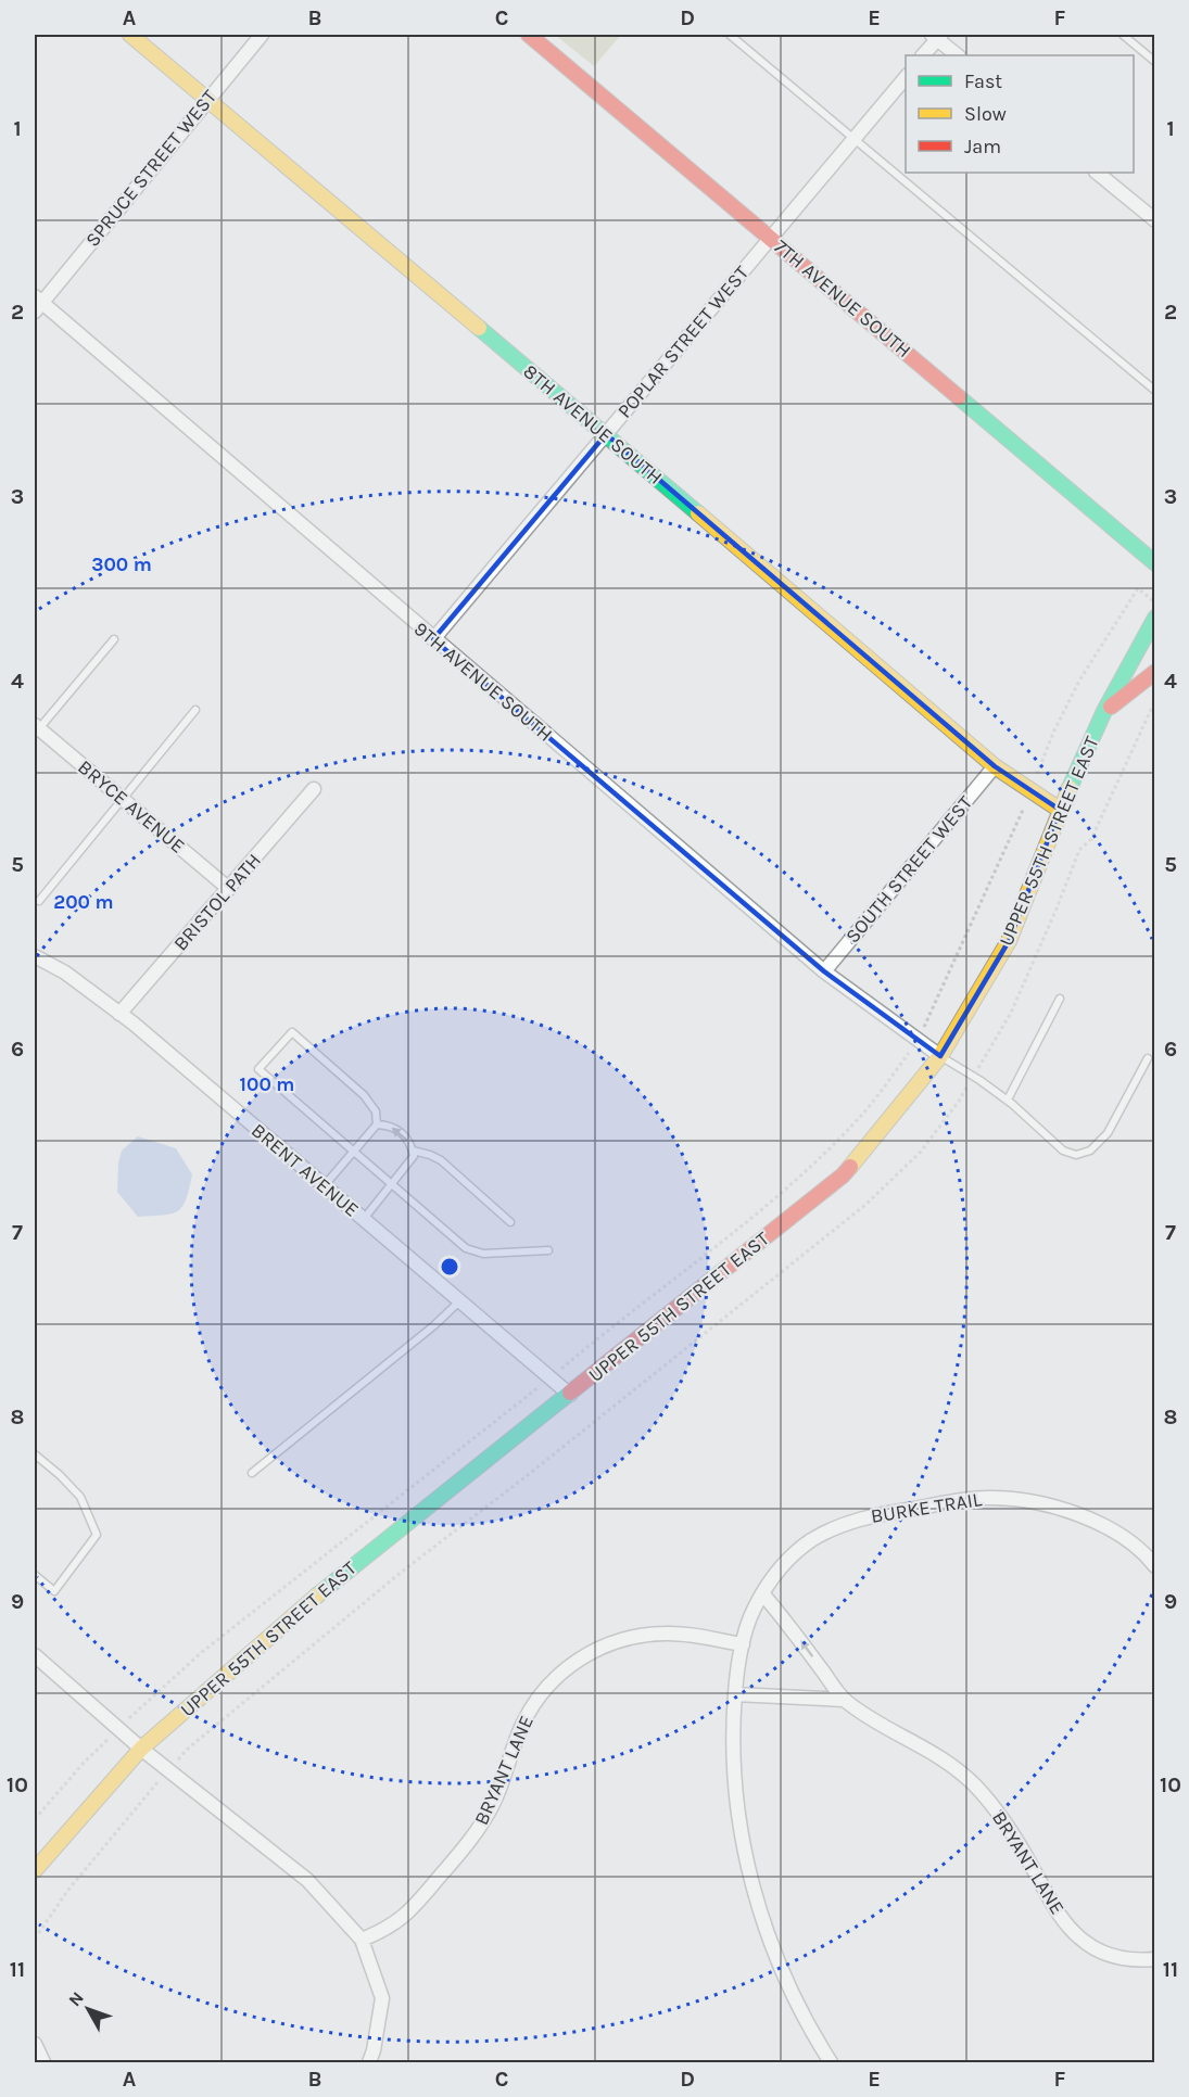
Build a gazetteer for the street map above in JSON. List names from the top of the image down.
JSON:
{
  "streets": {
    "street": [
      "SPRUCE STREET WEST",
      "7TH AVENUE SOUTH",
      "POPLAR STREET WEST",
      "8TH AVENUE SOUTH",
      "9TH AVENUE SOUTH",
      "BRYCE AVENUE",
      "UPPER 55TH STREET EAST",
      "SOUTH STREET WEST",
      "BRISTOL PATH",
      "BRENT AVENUE",
      "BURKE TRAIL",
      "BRYANT LANE"
    ]
  },
  "crossings": [
    ["SPRUCE STREET WEST", "8TH AVENUE SOUTH"],
    ["SPRUCE STREET WEST", "9TH AVENUE SOUTH"],
    ["7TH AVENUE SOUTH", "POPLAR STREET WEST"],
    ["POPLAR STREET WEST", "8TH AVENUE SOUTH"],
    ["POPLAR STREET WEST", "9TH AVENUE SOUTH"],
    ["8TH AVENUE SOUTH", "UPPER 55TH STREET EAST"],
    ["8TH AVENUE SOUTH", "SOUTH STREET WEST"],
    ["9TH AVENUE SOUTH", "UPPER 55TH STREET EAST"],
    ["9TH AVENUE SOUTH", "SOUTH STREET WEST"],
    ["BRYCE AVENUE", "BRISTOL PATH"],
    ["UPPER 55TH STREET EAST", "BRENT AVENUE"],
    ["BRISTOL PATH", "BRENT AVENUE"],
    ["BURKE TRAIL", "BRYANT LANE"]
  ],
  "legend": ["Fast", "Slow", "Jam"],
  "north": "top left",
  "grid": {
    "columns": [
      "A",
      "B",
      "C",
      "D",
      "E",
      "F"
    ],
    "rows": [
      "1",
      "2",
      "3",
      "4",
      "5",
      "6",
      "7",
      "8",
      "9",
      "10",
      "11"
    ]
  },
  "rings": ["300 m", "200 m", "100 m"]
}
